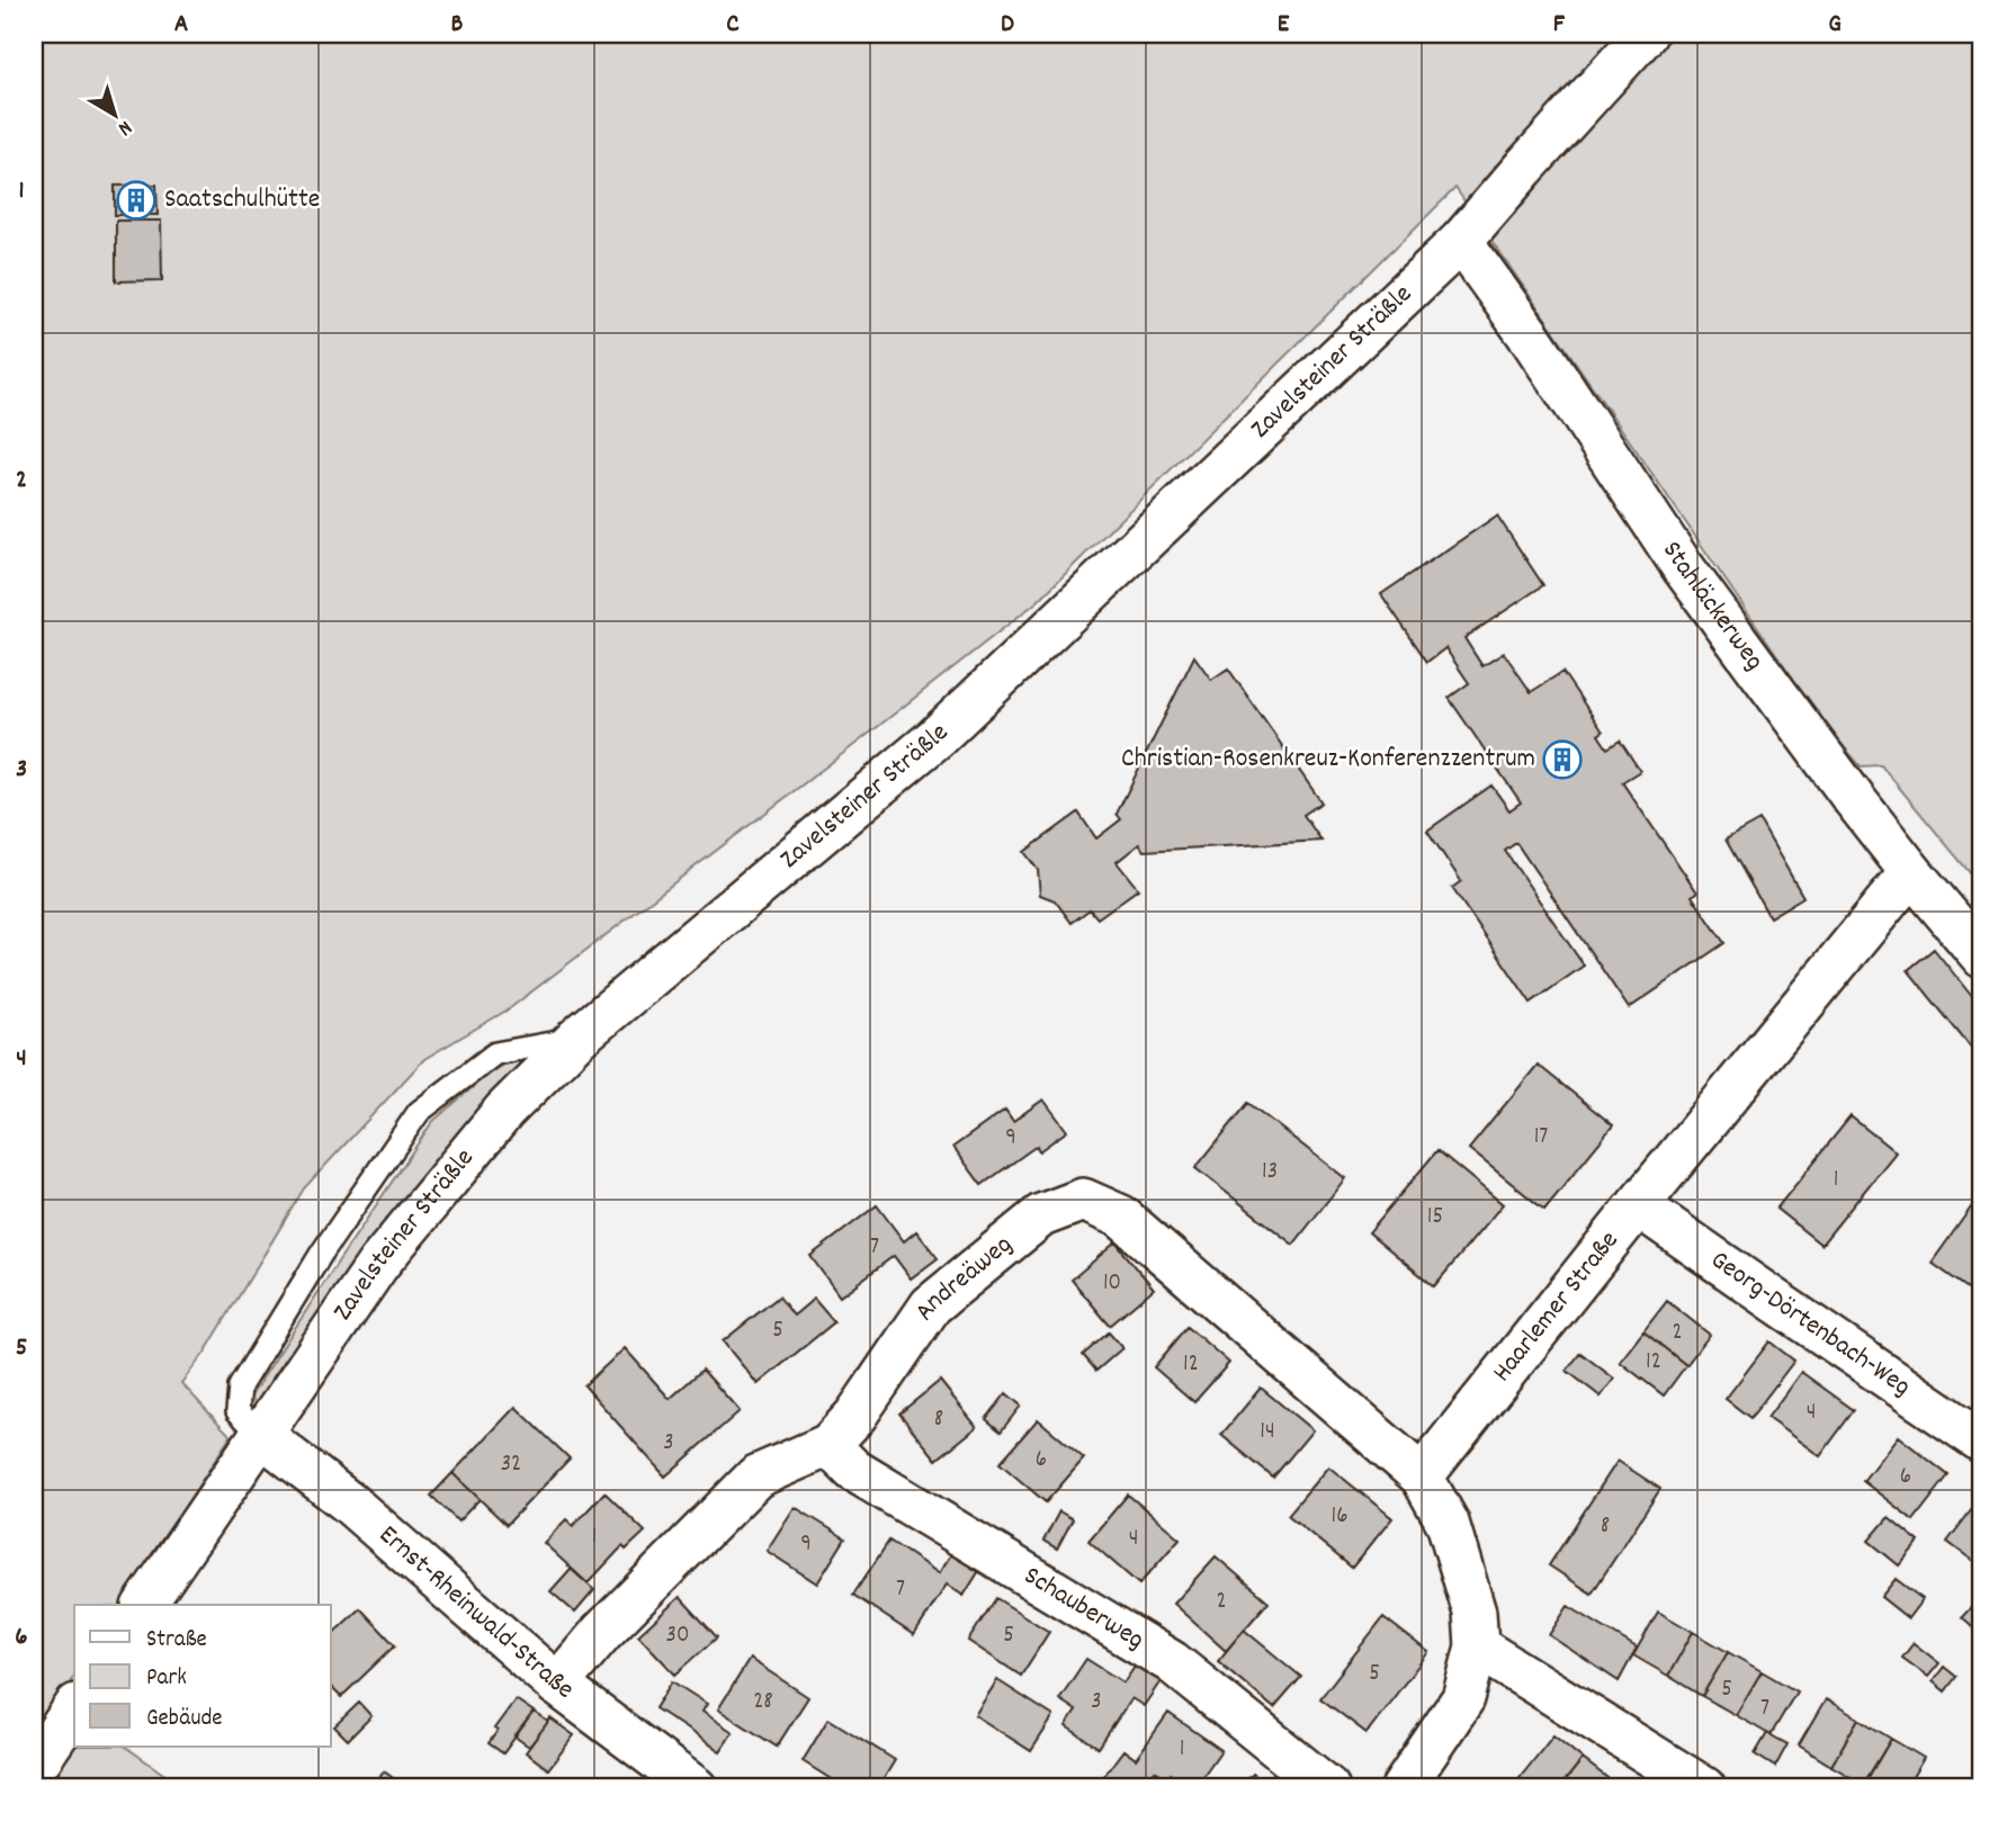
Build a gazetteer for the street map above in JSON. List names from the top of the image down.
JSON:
{
  "streets": {
    "street": [
      "Zavelsteiner Sträßle",
      "Stahläckerweg",
      "Andreäweg",
      "Haarlemer Straße",
      "Georg-Dörtenbach-Weg",
      "Schauberweg",
      "Ernst-Rheinwald-Straße"
    ]
  },
  "crossings": [
    ["Zavelsteiner Sträßle", "Stahläckerweg"],
    ["Zavelsteiner Sträßle", "Ernst-Rheinwald-Straße"],
    ["Stahläckerweg", "Haarlemer Straße"],
    ["Andreäweg", "Haarlemer Straße"],
    ["Andreäweg", "Schauberweg"],
    ["Andreäweg", "Ernst-Rheinwald-Straße"],
    ["Haarlemer Straße", "Georg-Dörtenbach-Weg"]
  ],
  "places": {
    "building": ["Saatschulhütte", "Christian-Rosenkreuz-Konferenzzentrum"]
  },
  "house_numbers": [
    "17",
    "9",
    "13",
    "1",
    "15",
    "7",
    "10",
    "5",
    "2",
    "12",
    "12",
    "4",
    "8",
    "14",
    "3",
    "6",
    "32",
    "6",
    "16",
    "8",
    "1",
    "4",
    "9",
    "7",
    "2",
    "30",
    "5",
    "5",
    "5",
    "28",
    "3",
    "7",
    "1"
  ],
  "legend": ["Straße", "Park", "Gebäude"],
  "north": "bottom right",
  "grid": {
    "columns": [
      "A",
      "B",
      "C",
      "D",
      "E",
      "F",
      "G"
    ],
    "rows": [
      "1",
      "2",
      "3",
      "4",
      "5",
      "6"
    ]
  }
}
